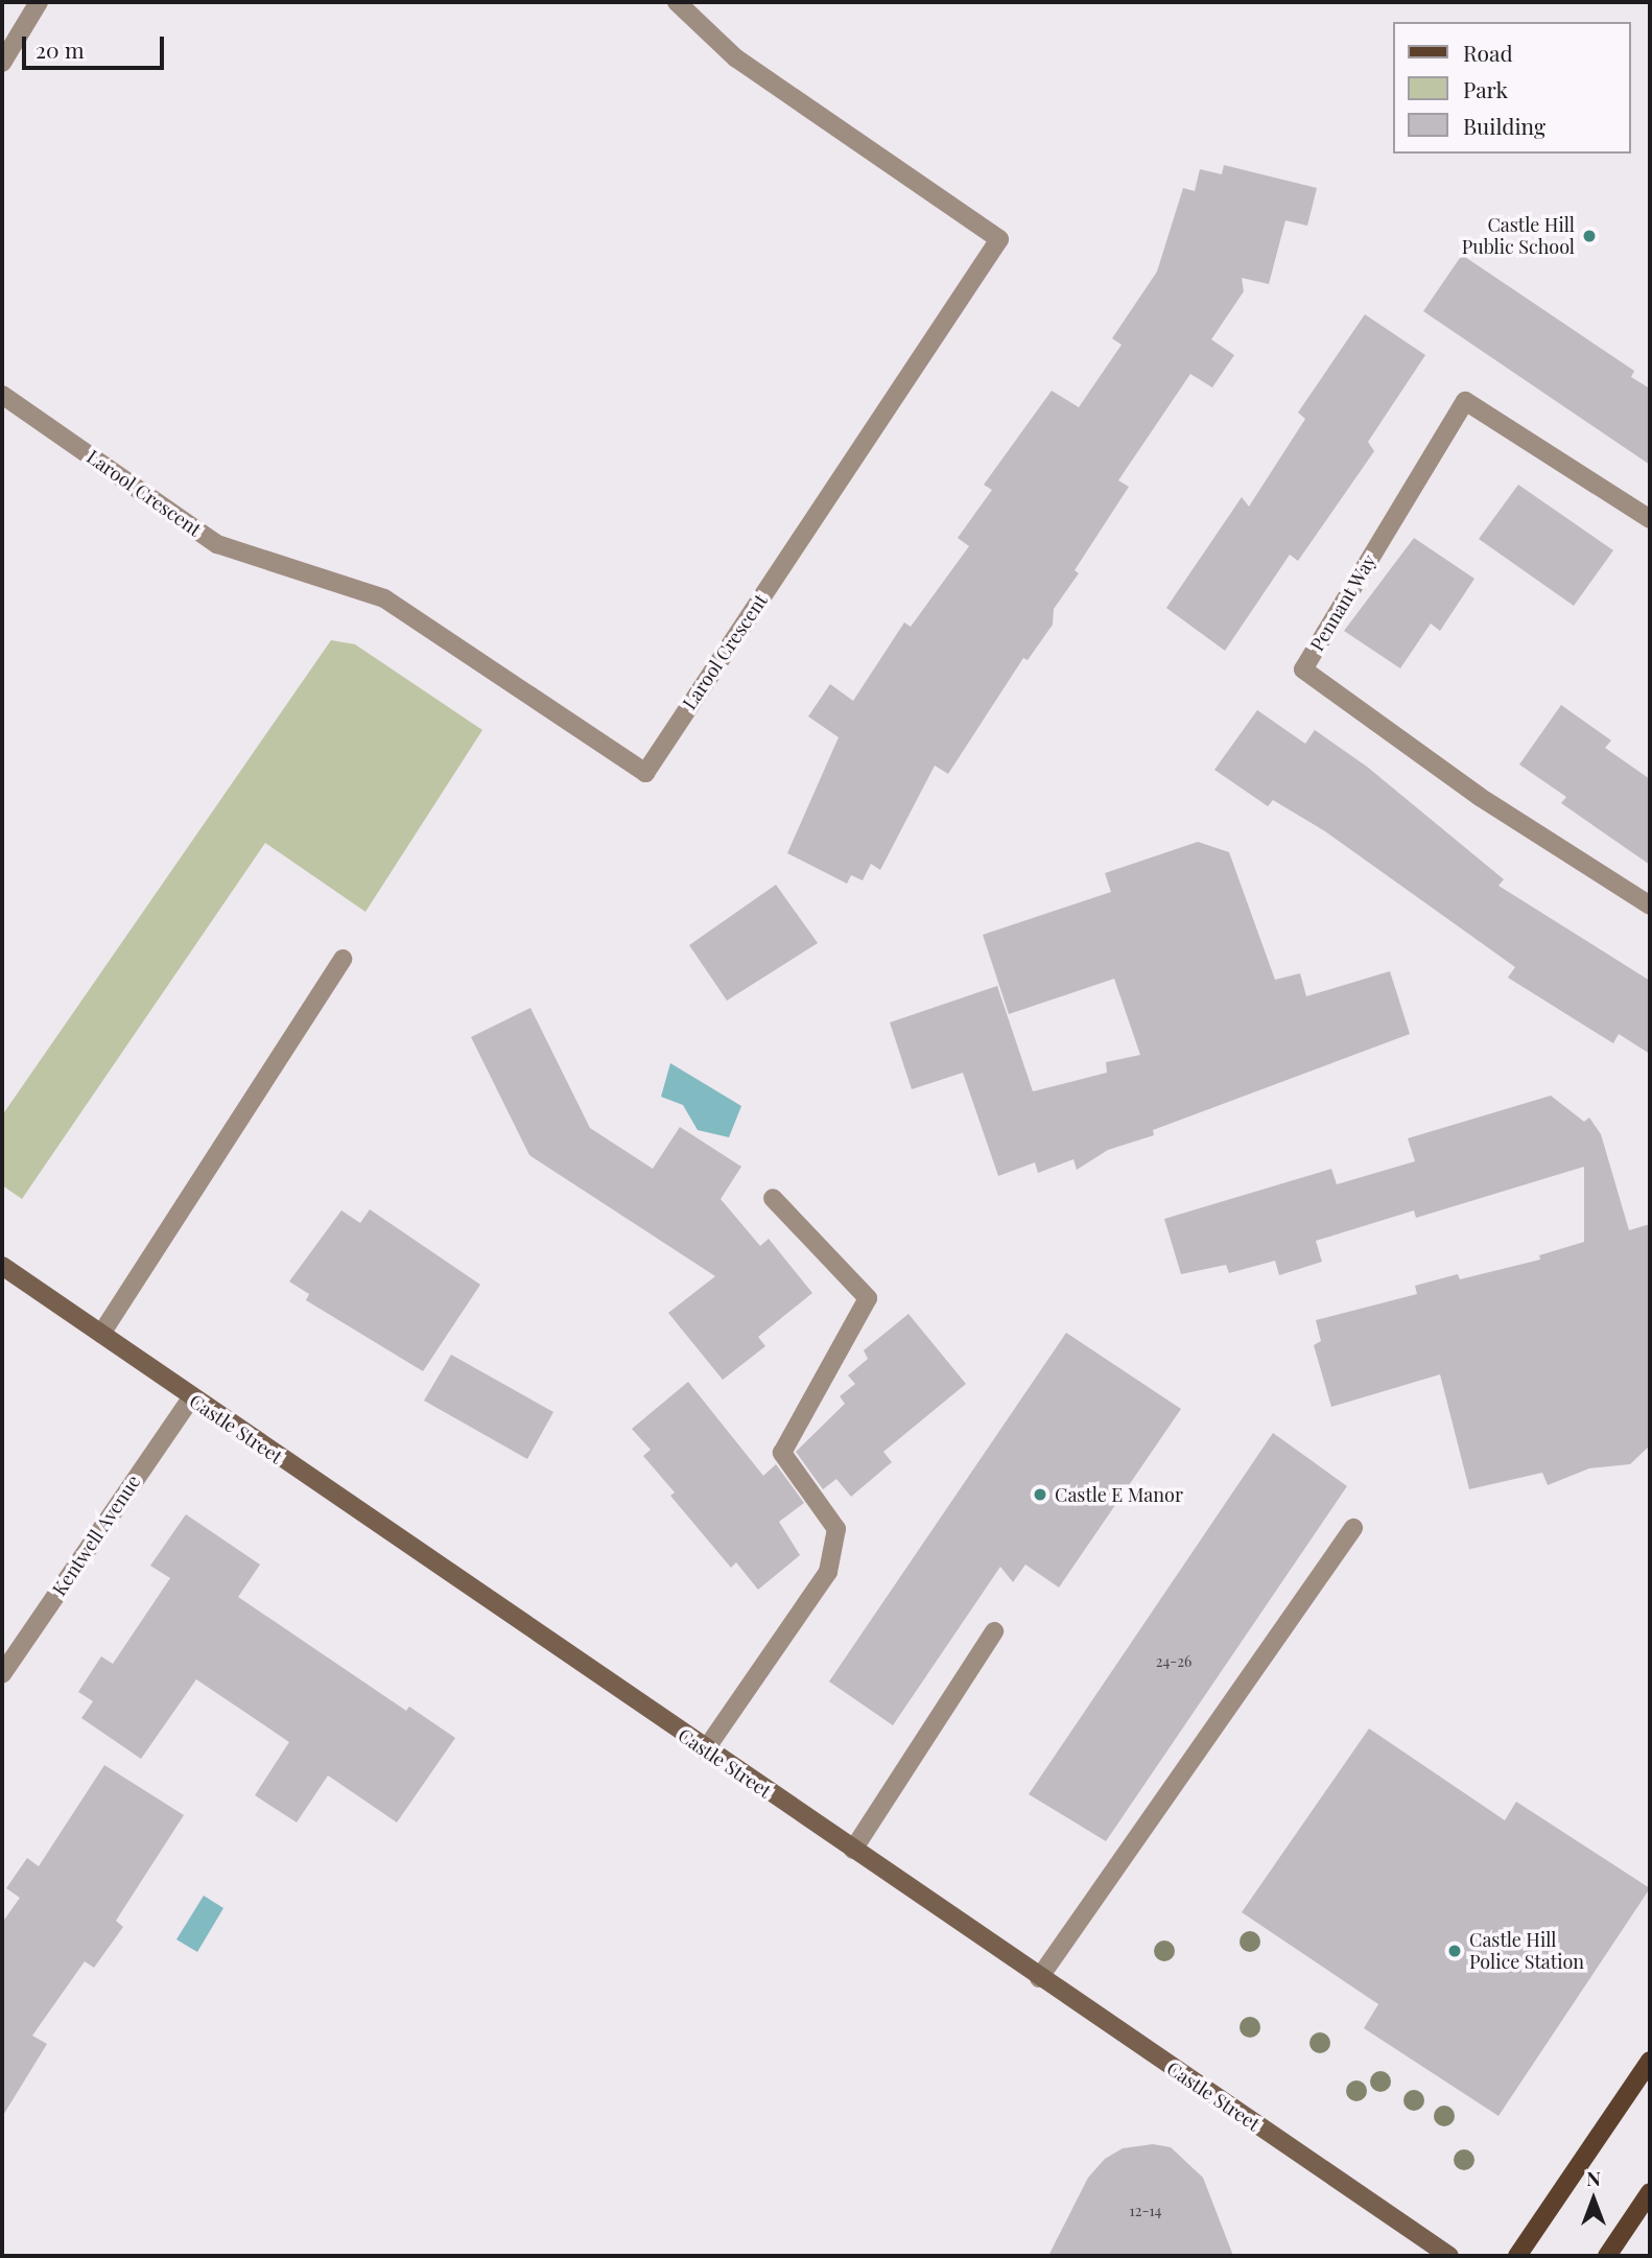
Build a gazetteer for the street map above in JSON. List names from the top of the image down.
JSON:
{
  "streets": {
    "street": [
      "Larool Crescent",
      "Pennant Way",
      "Castle Street",
      "Kentwell Avenue"
    ]
  },
  "crossings": [
    ["Castle Street", "Kentwell Avenue"]
  ],
  "places": ["Castle Hill Public School", "Castle E Manor", "Castle Hill Police Station"],
  "house_numbers": ["24-26", "12-14"],
  "legend": ["Road", "Park", "Building"],
  "scale_bar": "20 m",
  "north": "top"
}
